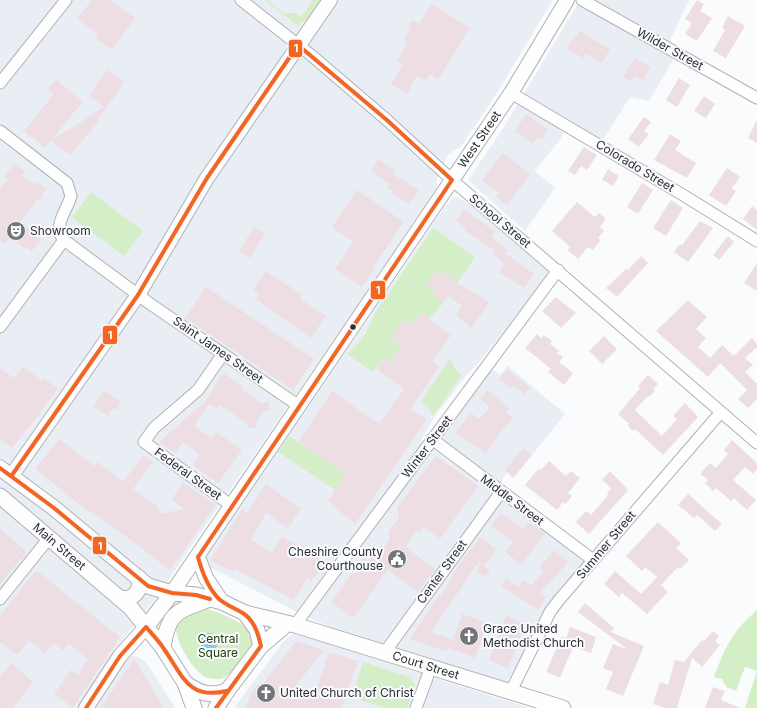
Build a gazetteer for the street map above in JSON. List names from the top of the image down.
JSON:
{
  "streets": {
    "main road": ["Main Street", "Court Street"],
    "street": [
      "Wilder Street",
      "West Street",
      "Colorado Street",
      "School Street",
      "Saint James Street",
      "Winter Street",
      "Federal Street",
      "Middle Street",
      "Summer Street",
      "Center Street"
    ]
  },
  "crossings": [
    ["West Street", "Colorado Street"],
    ["West Street", "School Street"],
    ["West Street", "Saint James Street"],
    ["West Street", "Federal Street"],
    ["School Street", "Winter Street"],
    ["School Street", "Summer Street"],
    ["Saint James Street", "Federal Street"],
    ["Winter Street", "Middle Street"],
    ["Winter Street", "Court Street"],
    ["Middle Street", "Summer Street"],
    ["Middle Street", "Center Street"],
    ["Summer Street", "Court Street"],
    ["Center Street", "Court Street"]
  ],
  "parks": ["Central Square"],
  "places": {
    "theatre": ["Showroom"],
    "public building": ["Cheshire County Courthouse"],
    "church": ["Grace United Methodist Church", "United Church of Christ"]
  },
  "lines": ["transit line 1"]
}
